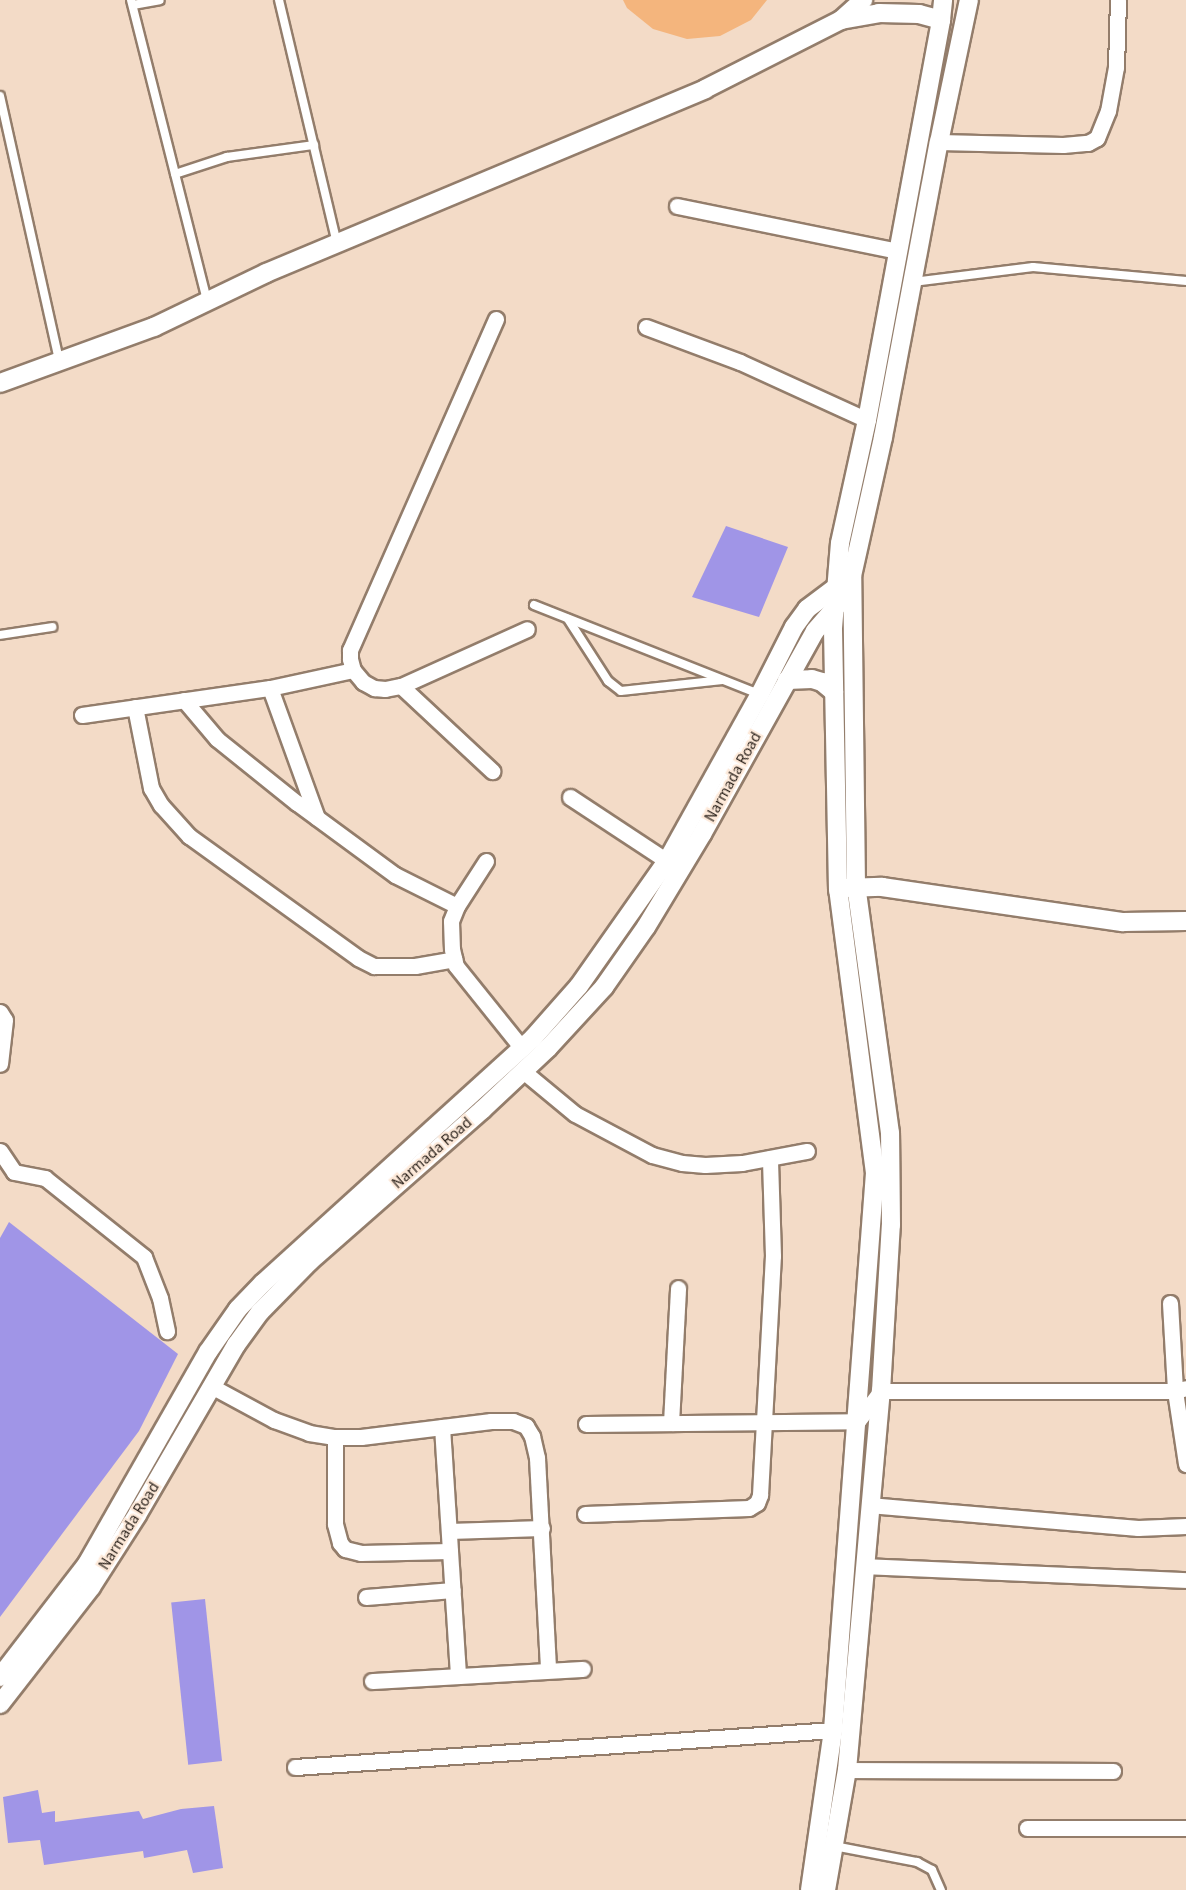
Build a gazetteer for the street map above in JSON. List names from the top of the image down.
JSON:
{
  "streets": {
    "street": ["Narmada Road"]
  }
}
